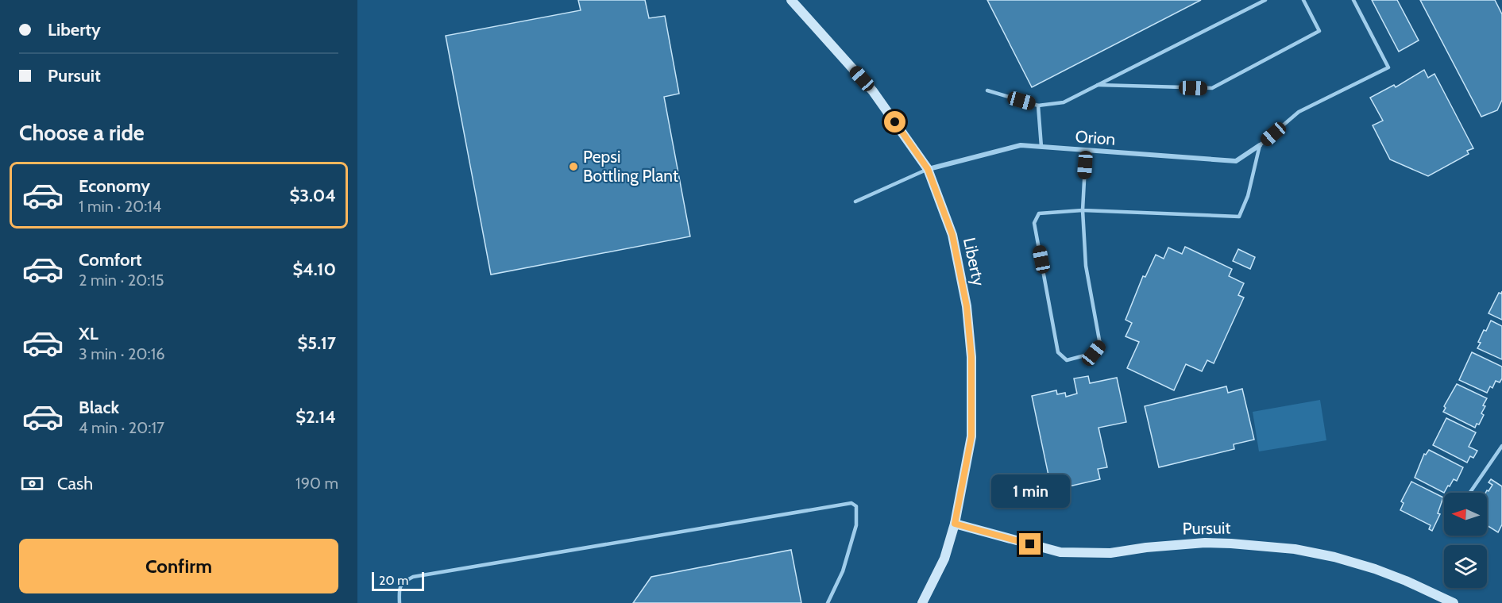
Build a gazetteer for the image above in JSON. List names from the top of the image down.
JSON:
{
  "streets": {
    "street": ["Orion", "Liberty", "Pursuit"]
  },
  "crossings": [
    ["Orion", "Liberty"],
    ["Liberty", "Pursuit"]
  ],
  "places": ["Pepsi Bottling Plant"],
  "scale_bar": "20 m",
  "north": "left",
  "page": {
    "banner": ["Liberty", "Pursuit"],
    "heading": "Choose a ride",
    "list": [
      {
        "name": "Economy",
        "note": "1 min · 20:14",
        "value": "$3.04"
      },
      {
        "name": "Comfort",
        "note": "2 min · 20:15",
        "value": "$4.10"
      },
      {
        "name": "XL",
        "note": "3 min · 20:16",
        "value": "$5.17"
      },
      {
        "name": "Black",
        "note": "4 min · 20:17",
        "value": "$2.14"
      }
    ],
    "pay": ["Cash", "190 m"],
    "bubble": "1 min",
    "buttons": "Confirm",
    "scale": "20 m"
  }
}
